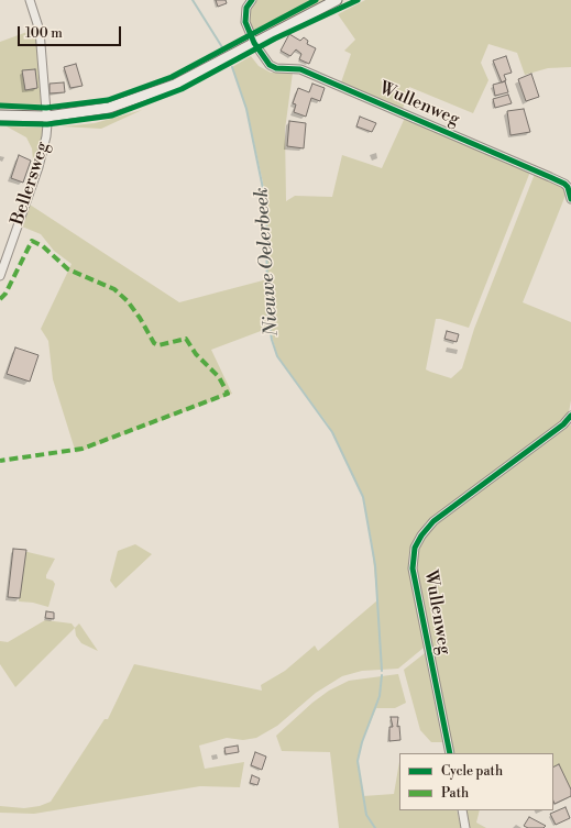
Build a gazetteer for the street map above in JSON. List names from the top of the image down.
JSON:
{
  "streets": {
    "street": ["Wullenweg", "Bellersweg"]
  },
  "water": ["Nieuwe Oelerbeek"],
  "legend": ["Cycle path", "Path"],
  "scale_bar": "100 m"
}
